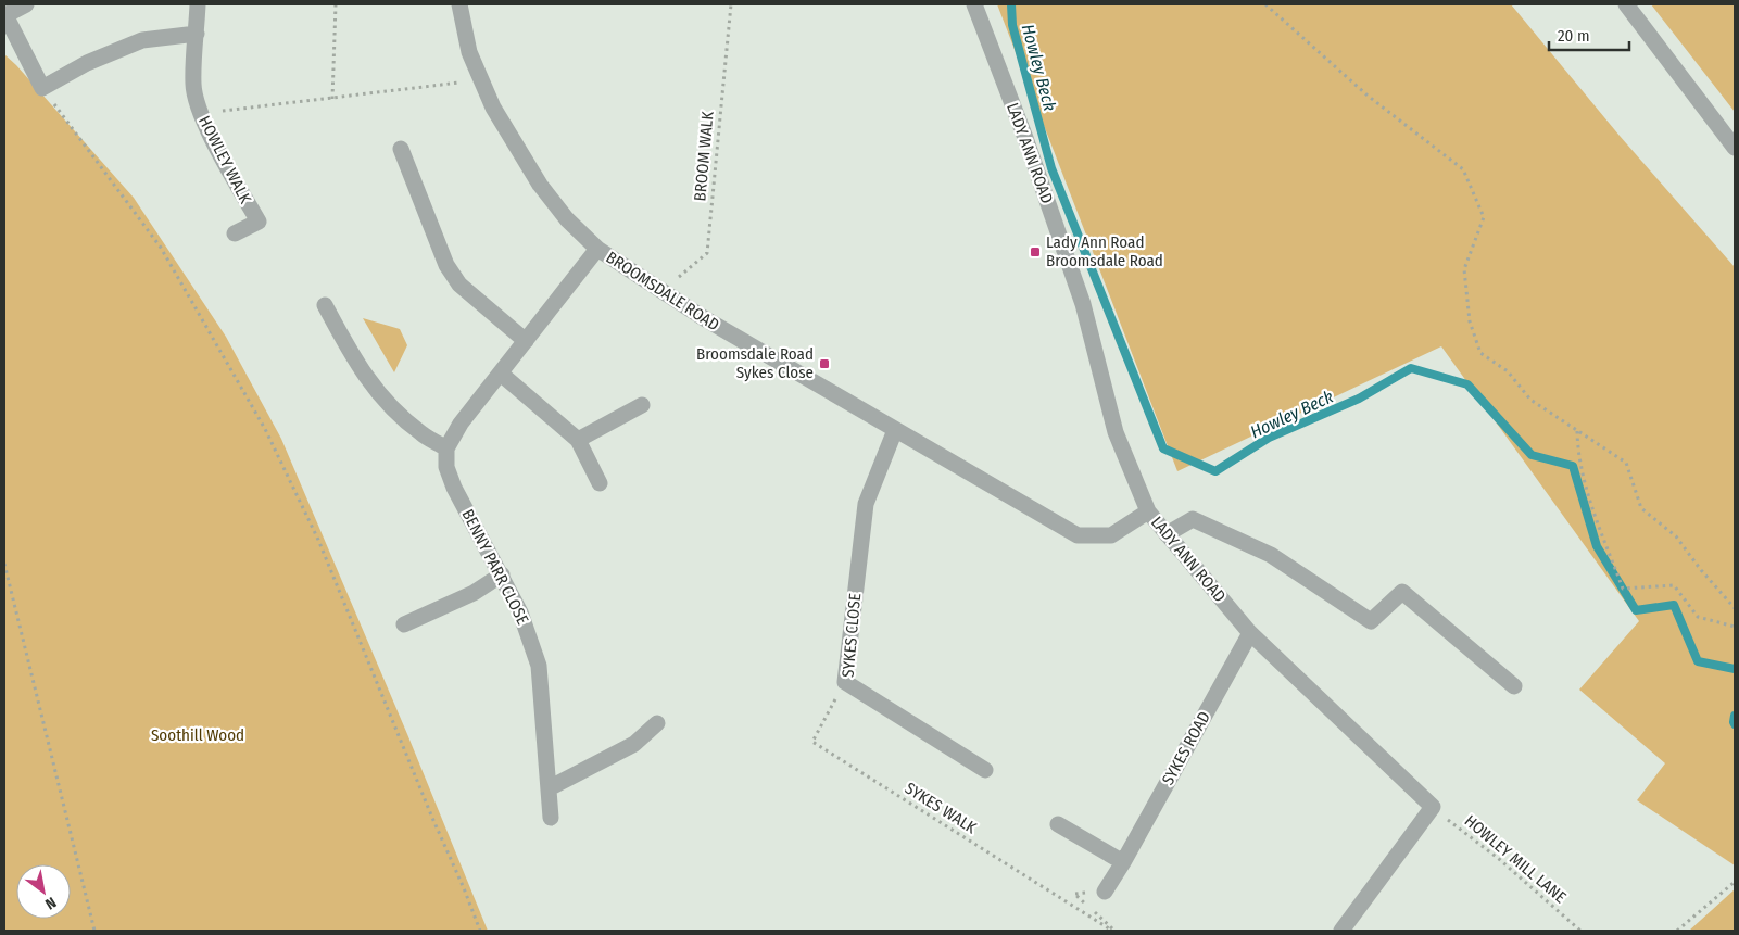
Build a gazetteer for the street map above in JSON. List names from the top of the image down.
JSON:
{
  "streets": {
    "street": [
      "LADY ANN ROAD",
      "HOWLEY WALK",
      "BROOMSDALE ROAD",
      "BENNY PARR CLOSE",
      "SYKES CLOSE",
      "SYKES ROAD"
    ],
    "path": ["BROOM WALK", "SYKES WALK", "HOWLEY MILL LANE"]
  },
  "crossings": [
    ["LADY ANN ROAD", "BROOMSDALE ROAD"],
    ["LADY ANN ROAD", "SYKES ROAD"],
    ["LADY ANN ROAD", "HOWLEY MILL LANE"],
    ["BROOM WALK", "BROOMSDALE ROAD"],
    ["BROOMSDALE ROAD", "SYKES CLOSE"],
    ["SYKES CLOSE", "SYKES WALK"]
  ],
  "water": ["Howley Beck"],
  "parks": ["Soothill Wood"],
  "places": {
    "transit": ["Lady Ann Road Broomsdale Road", "Broomsdale Road Sykes Close"]
  },
  "scale_bar": "20 m",
  "north": "bottom right"
}
